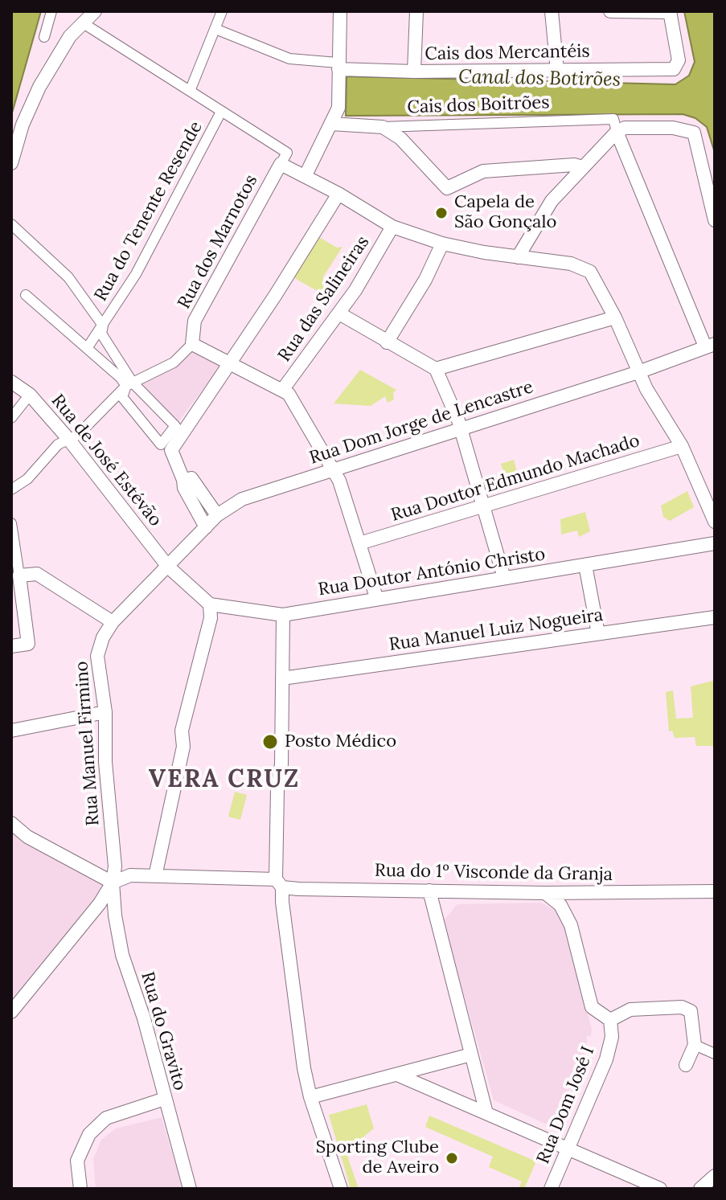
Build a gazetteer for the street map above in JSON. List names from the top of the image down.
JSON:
{
  "streets": {
    "street": [
      "Cais dos Mercantéis",
      "Cais dos Boitrões",
      "Rua do Tenente Resende",
      "Rua dos Marnotos",
      "Rua das Salineiras",
      "Rua Dom Jorge de Lencastre",
      "Rua de José Estévão",
      "Rua Doutor Edmundo Machado",
      "Rua Doutor António Christo",
      "Rua Manuel Luiz Nogueira",
      "Rua Manuel Firmino",
      "Rua do 1º Visconde da Granja",
      "Rua do Gravito",
      "Rua Dom José I"
    ]
  },
  "crossings": [
    ["Rua Dom Jorge de Lencastre", "Rua Manuel Firmino"],
    ["Rua de José Estévão", "Rua Manuel Firmino"],
    ["Rua Manuel Firmino", "Rua do 1º Visconde da Granja"],
    ["Rua Manuel Firmino", "Rua do Gravito"],
    ["Rua do 1º Visconde da Granja", "Rua do Gravito"]
  ],
  "districts": ["VERA CRUZ"],
  "water": ["Canal dos Botirões"],
  "places": ["Capela de São Gonçalo", "Posto Médico", "Sporting Clube de Aveiro"]
}
